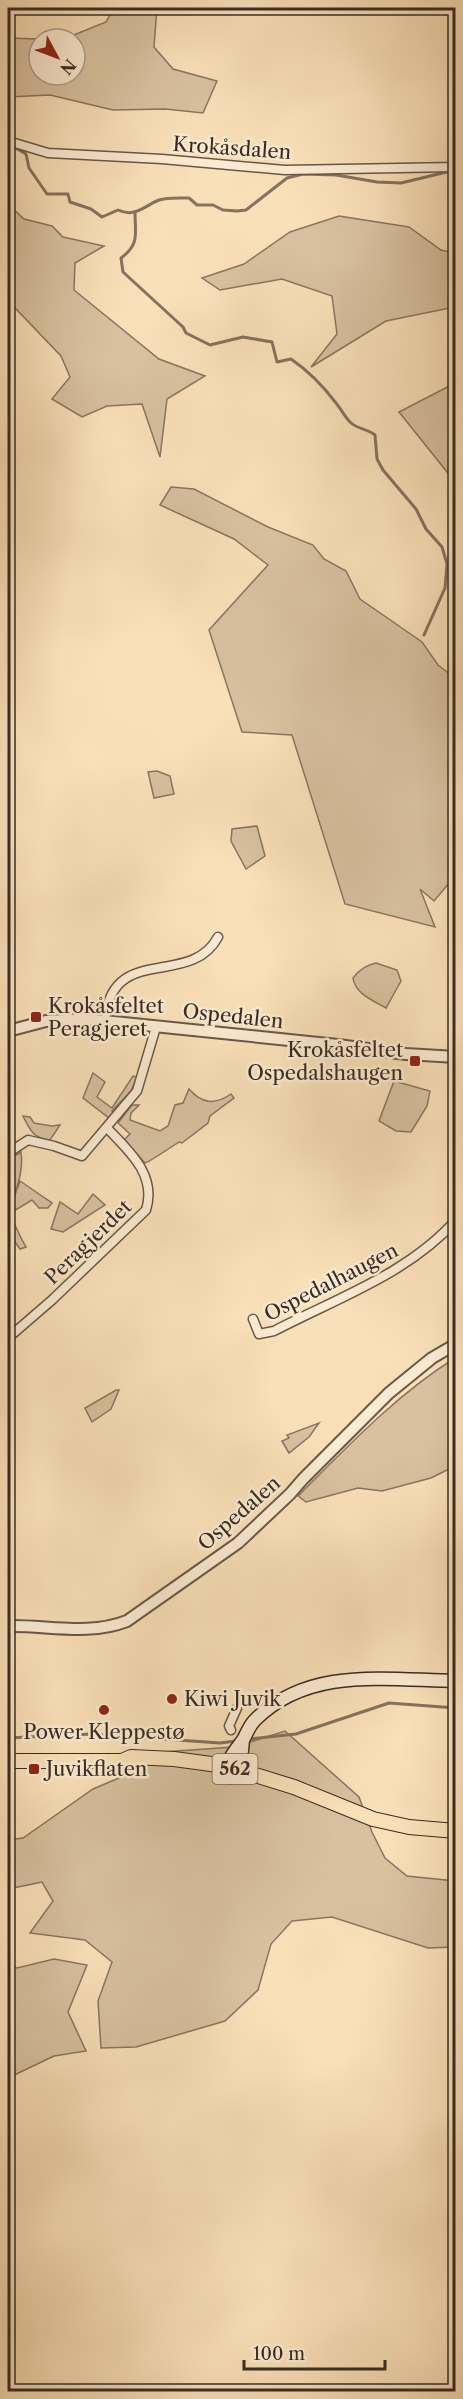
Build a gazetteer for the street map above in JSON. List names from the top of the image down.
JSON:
{
  "streets": {
    "main road": ["562"],
    "street": [
      "Krokåsdalen",
      "Ospedalen",
      "Peragjerdet",
      "Ospedalhaugen"
    ]
  },
  "places": {
    "transit": ["Krokåsfeltet Peragjeret", "Krokåsfeltet Ospedalshaugen", "Juvikflaten"],
    "other": ["Kiwi Juvik", "Power Kleppestø"]
  },
  "scale_bar": "100 m",
  "north": "bottom right"
}
